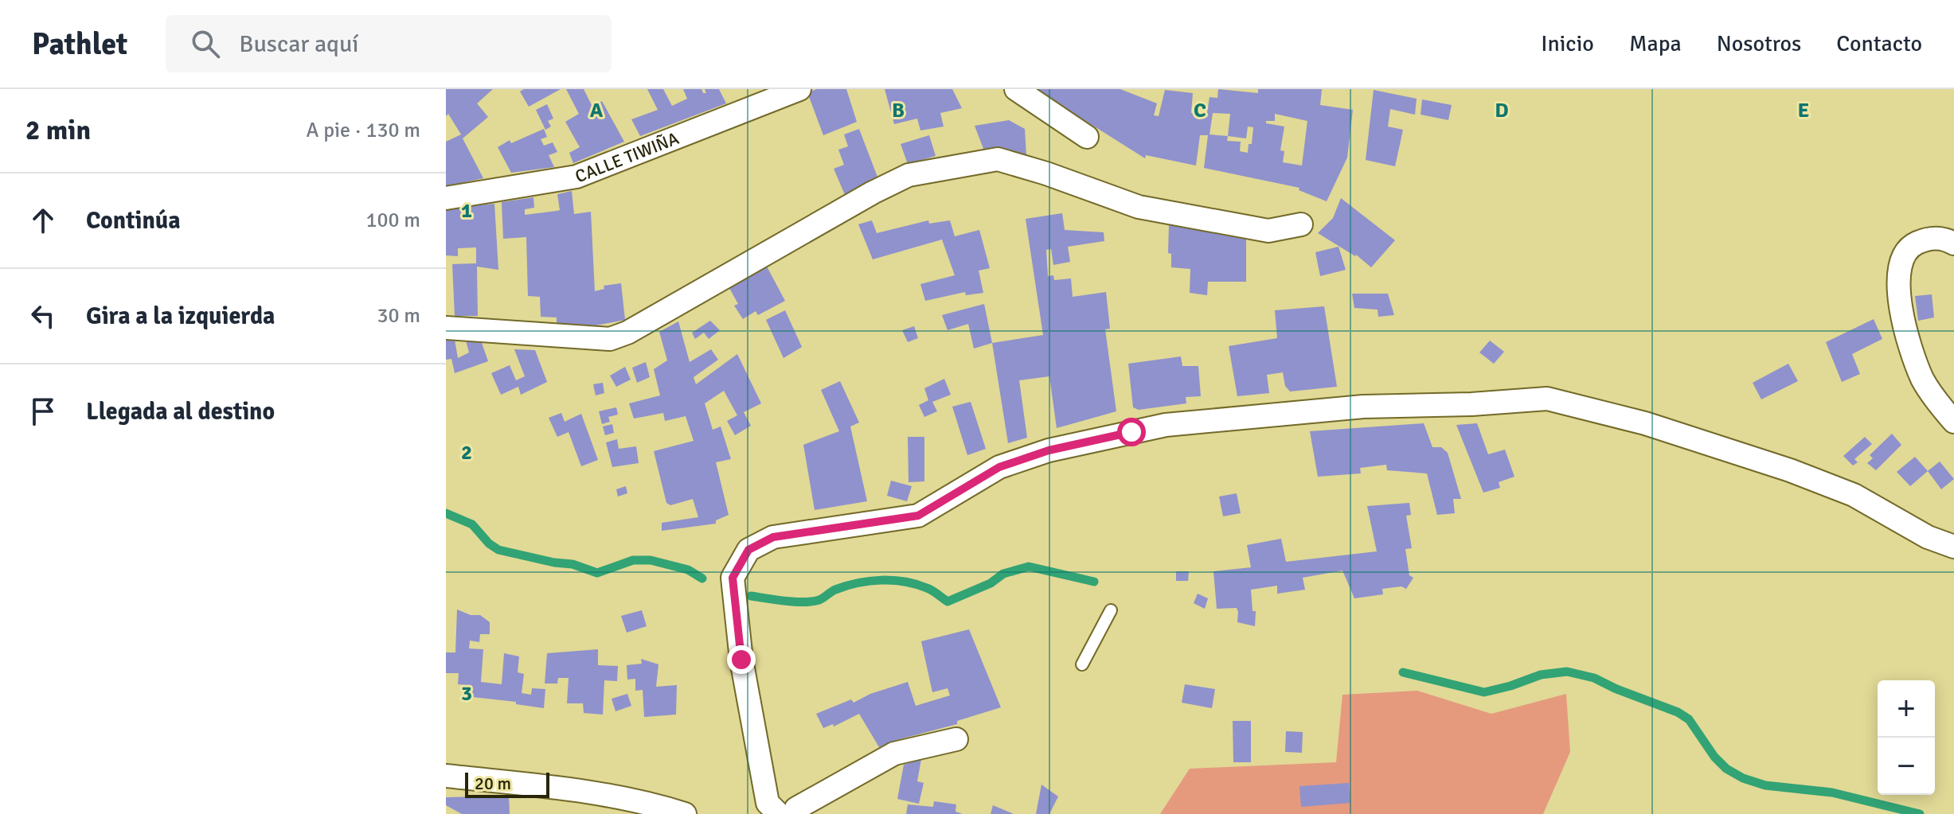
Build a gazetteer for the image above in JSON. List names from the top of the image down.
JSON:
{
  "streets": {
    "street": ["CALLE TIWIÑA"]
  },
  "scale_bar": "20 m",
  "page": {
    "header": "Pathlet",
    "search": "Buscar aquí",
    "nav": [
      "Inicio",
      "Mapa",
      "Nosotros",
      "Contacto"
    ],
    "heading": ["2 min", "A pie · 130 m"],
    "list": [
      ["Continúa", "100 m"],
      ["Gira a la izquierda", "30 m"],
      "Llegada al destino"
    ],
    "map_buttons": ["+", "−"],
    "scale": "20 m"
  },
  "grid": {
    "columns": [
      "A",
      "B",
      "C",
      "D",
      "E"
    ],
    "rows": ["1", "2", "3"]
  }
}
